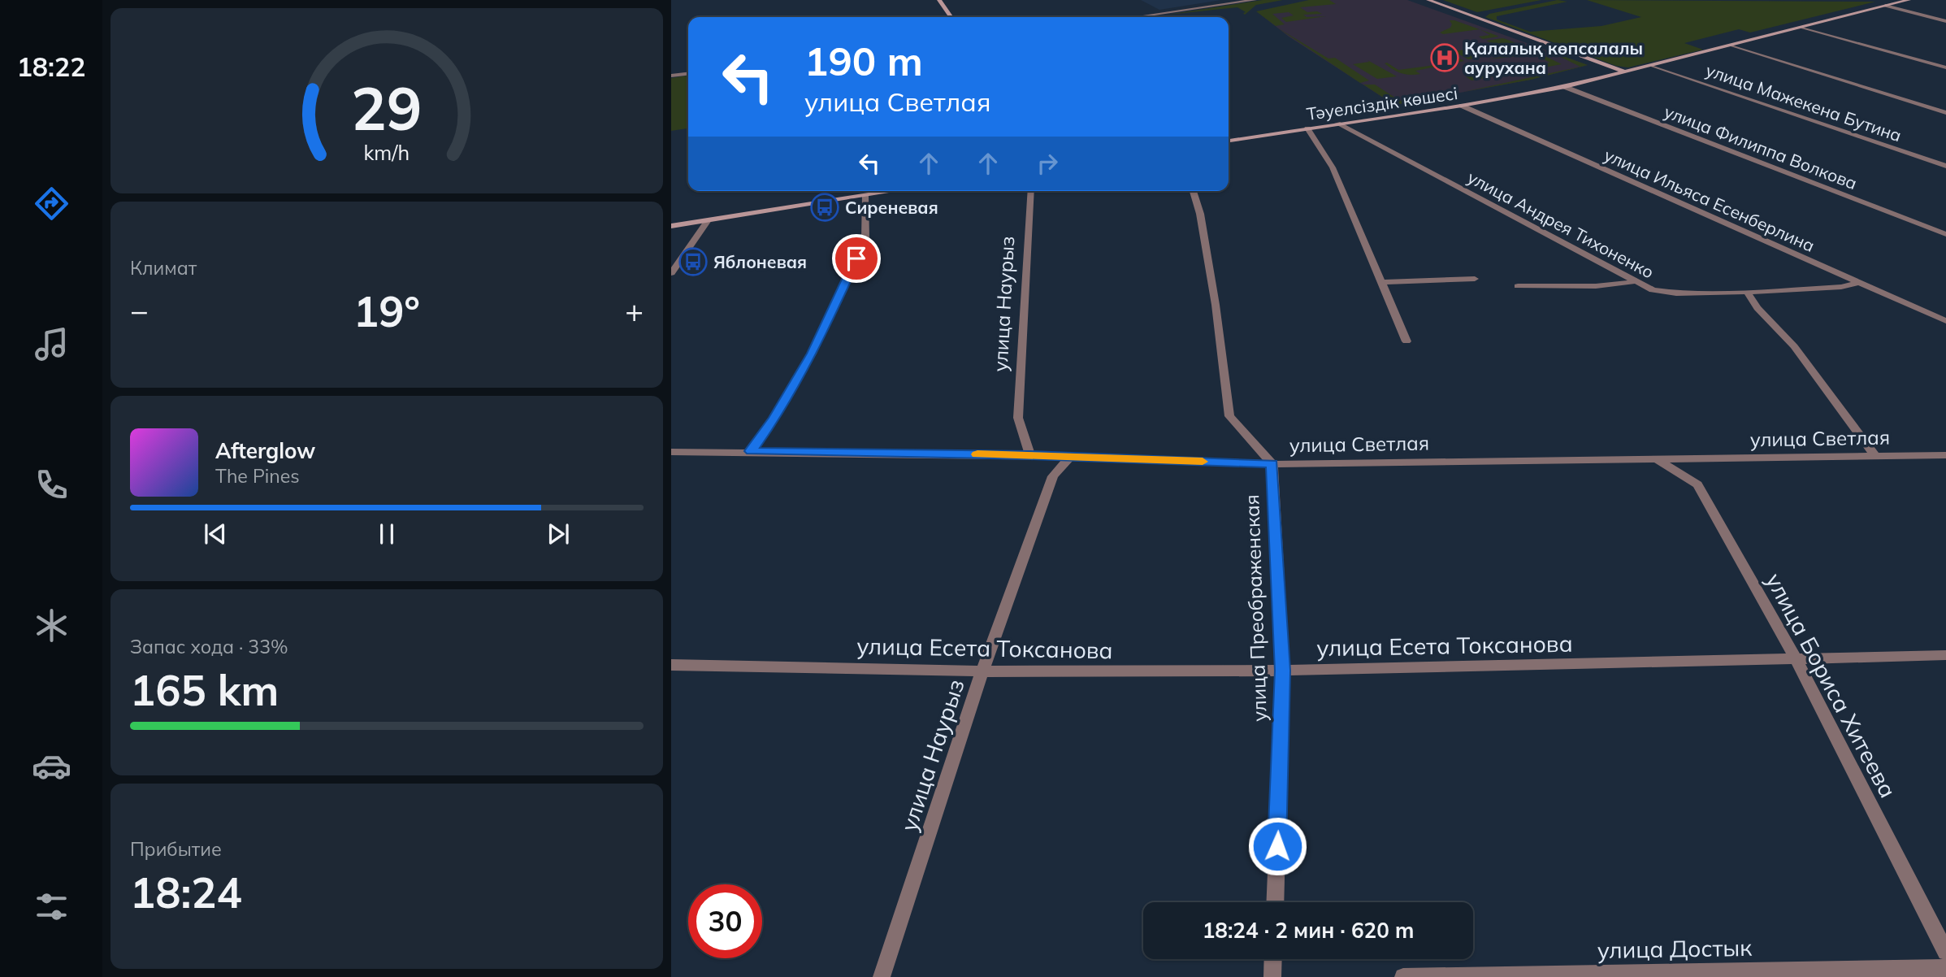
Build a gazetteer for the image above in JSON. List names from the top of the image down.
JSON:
{
  "streets": {
    "main road": ["Тәуелсіздік көшесі"],
    "street": [
      "улица Мажекена Бутина",
      "улица Филиппа Волкова",
      "улица Ильяса Есенберлина",
      "улица Андрея Тихоненко",
      "улица Наурыз",
      "улица Светлая",
      "улица Преображенская",
      "улица Есета Токсанова",
      "улица Бориса Хитеева",
      "улица Достык"
    ]
  },
  "crossings": [
    ["улица Мажекена Бутина", "Тәуелсіздік көшесі"],
    ["Тәуелсіздік көшесі", "улица Филиппа Волкова"],
    ["Тәуелсіздік көшесі", "улица Ильяса Есенберлина"],
    ["Тәуелсіздік көшесі", "улица Андрея Тихоненко"],
    ["улица Ильяса Есенберлина", "улица Андрея Тихоненко"],
    ["улица Наурыз", "улица Светлая"],
    ["улица Наурыз", "улица Есета Токсанова"],
    ["улица Светлая", "улица Преображенская"],
    ["улица Светлая", "улица Бориса Хитеева"],
    ["улица Преображенская", "улица Есета Токсанова"],
    ["улица Есета Токсанова", "улица Бориса Хитеева"]
  ],
  "places": {
    "hospital": ["Қалалық көпсалалы аурухана"],
    "bus stop": ["Сиреневая", "Яблоневая"]
  },
  "page": {
    "tabs": "18:22",
    "turn": ["190 m", "улица Светлая"],
    "tile": [
      "Климат",
      ["Запас хода · 33%", "165 km"],
      ["Прибытие", "18:24"]
    ],
    "heat": ["−", "19°", "+"],
    "song": ["Afterglow", "The Pines"],
    "limit": "30",
    "trip": "18:24 · 2 мин · 620 m",
    "gauge": ["29", "km/h"]
  }
}
